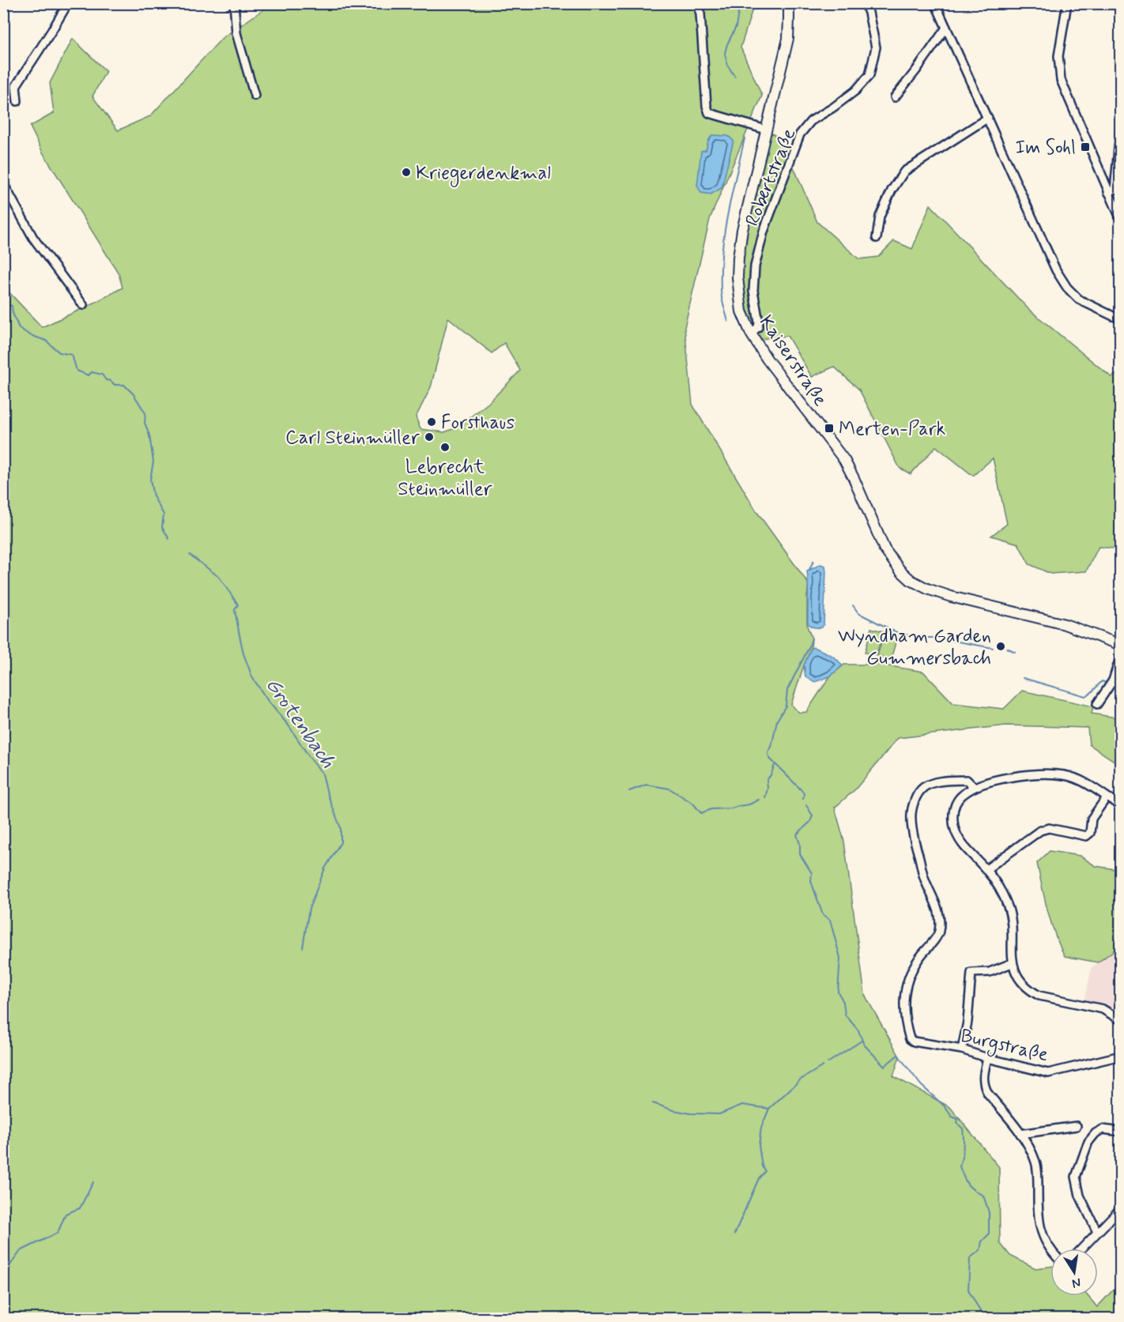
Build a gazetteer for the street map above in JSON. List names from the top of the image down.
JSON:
{
  "streets": {
    "street": ["Robertstraße", "Kaiserstraße", "Burgstraße"]
  },
  "crossings": [
    ["Robertstraße", "Kaiserstraße"]
  ],
  "water": ["Grotenbach"],
  "places": {
    "transit": ["Im Sohl", "Merten-Park"],
    "other": [
      "Kriegerdenkmal",
      "Forsthaus",
      "Carl Steinmüller",
      "Lebrecht Steinmüller",
      "Wyndham Garden Gummersbach"
    ]
  },
  "north": "bottom"
}
